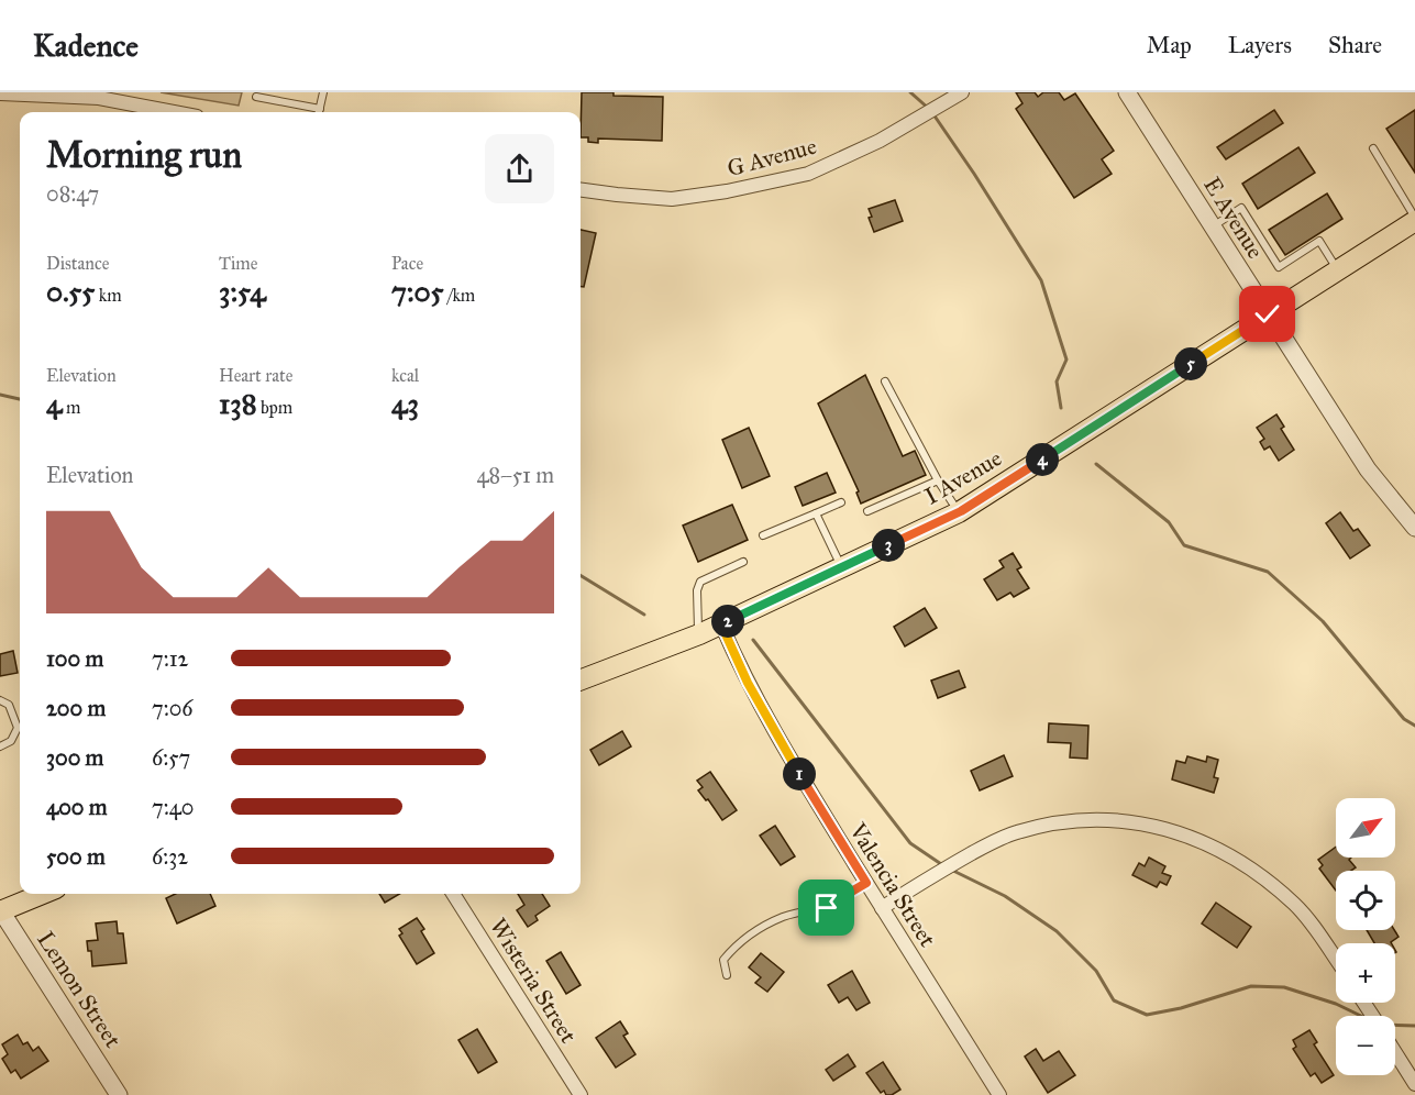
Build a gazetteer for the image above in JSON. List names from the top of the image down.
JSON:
{
  "streets": {
    "main road": ["I Avenue"],
    "street": [
      "G Avenue",
      "E Avenue",
      "Valencia Street",
      "Wisteria Street",
      "Lemon Street"
    ]
  },
  "crossings": [
    ["E Avenue", "I Avenue"],
    ["I Avenue", "Valencia Street"]
  ],
  "north": "top right",
  "page": {
    "header": "Kadence",
    "nav": ["Map", "Layers", "Share"],
    "heading": ["Morning run", "08:47"],
    "stats": [
      ["Distance", "0.55 km"],
      ["Time", "3:54"],
      ["Pace", "7:05 /km"],
      ["Elevation", "4 m"],
      ["Heart rate", "138 bpm"],
      ["kcal", "43"]
    ],
    "pins": [
      "5",
      "4",
      "3",
      "2",
      "1"
    ],
    "chart": ["Elevation", "48–51 m"],
    "list": [
      {
        "name": "100 m",
        "note": "7:12"
      },
      {
        "name": "200 m",
        "note": "7:06"
      },
      {
        "name": "300 m",
        "note": "6:57"
      },
      {
        "name": "400 m",
        "note": "7:40"
      },
      {
        "name": "500 m",
        "note": "6:32"
      }
    ],
    "map_buttons": ["+", "−"]
  }
}
